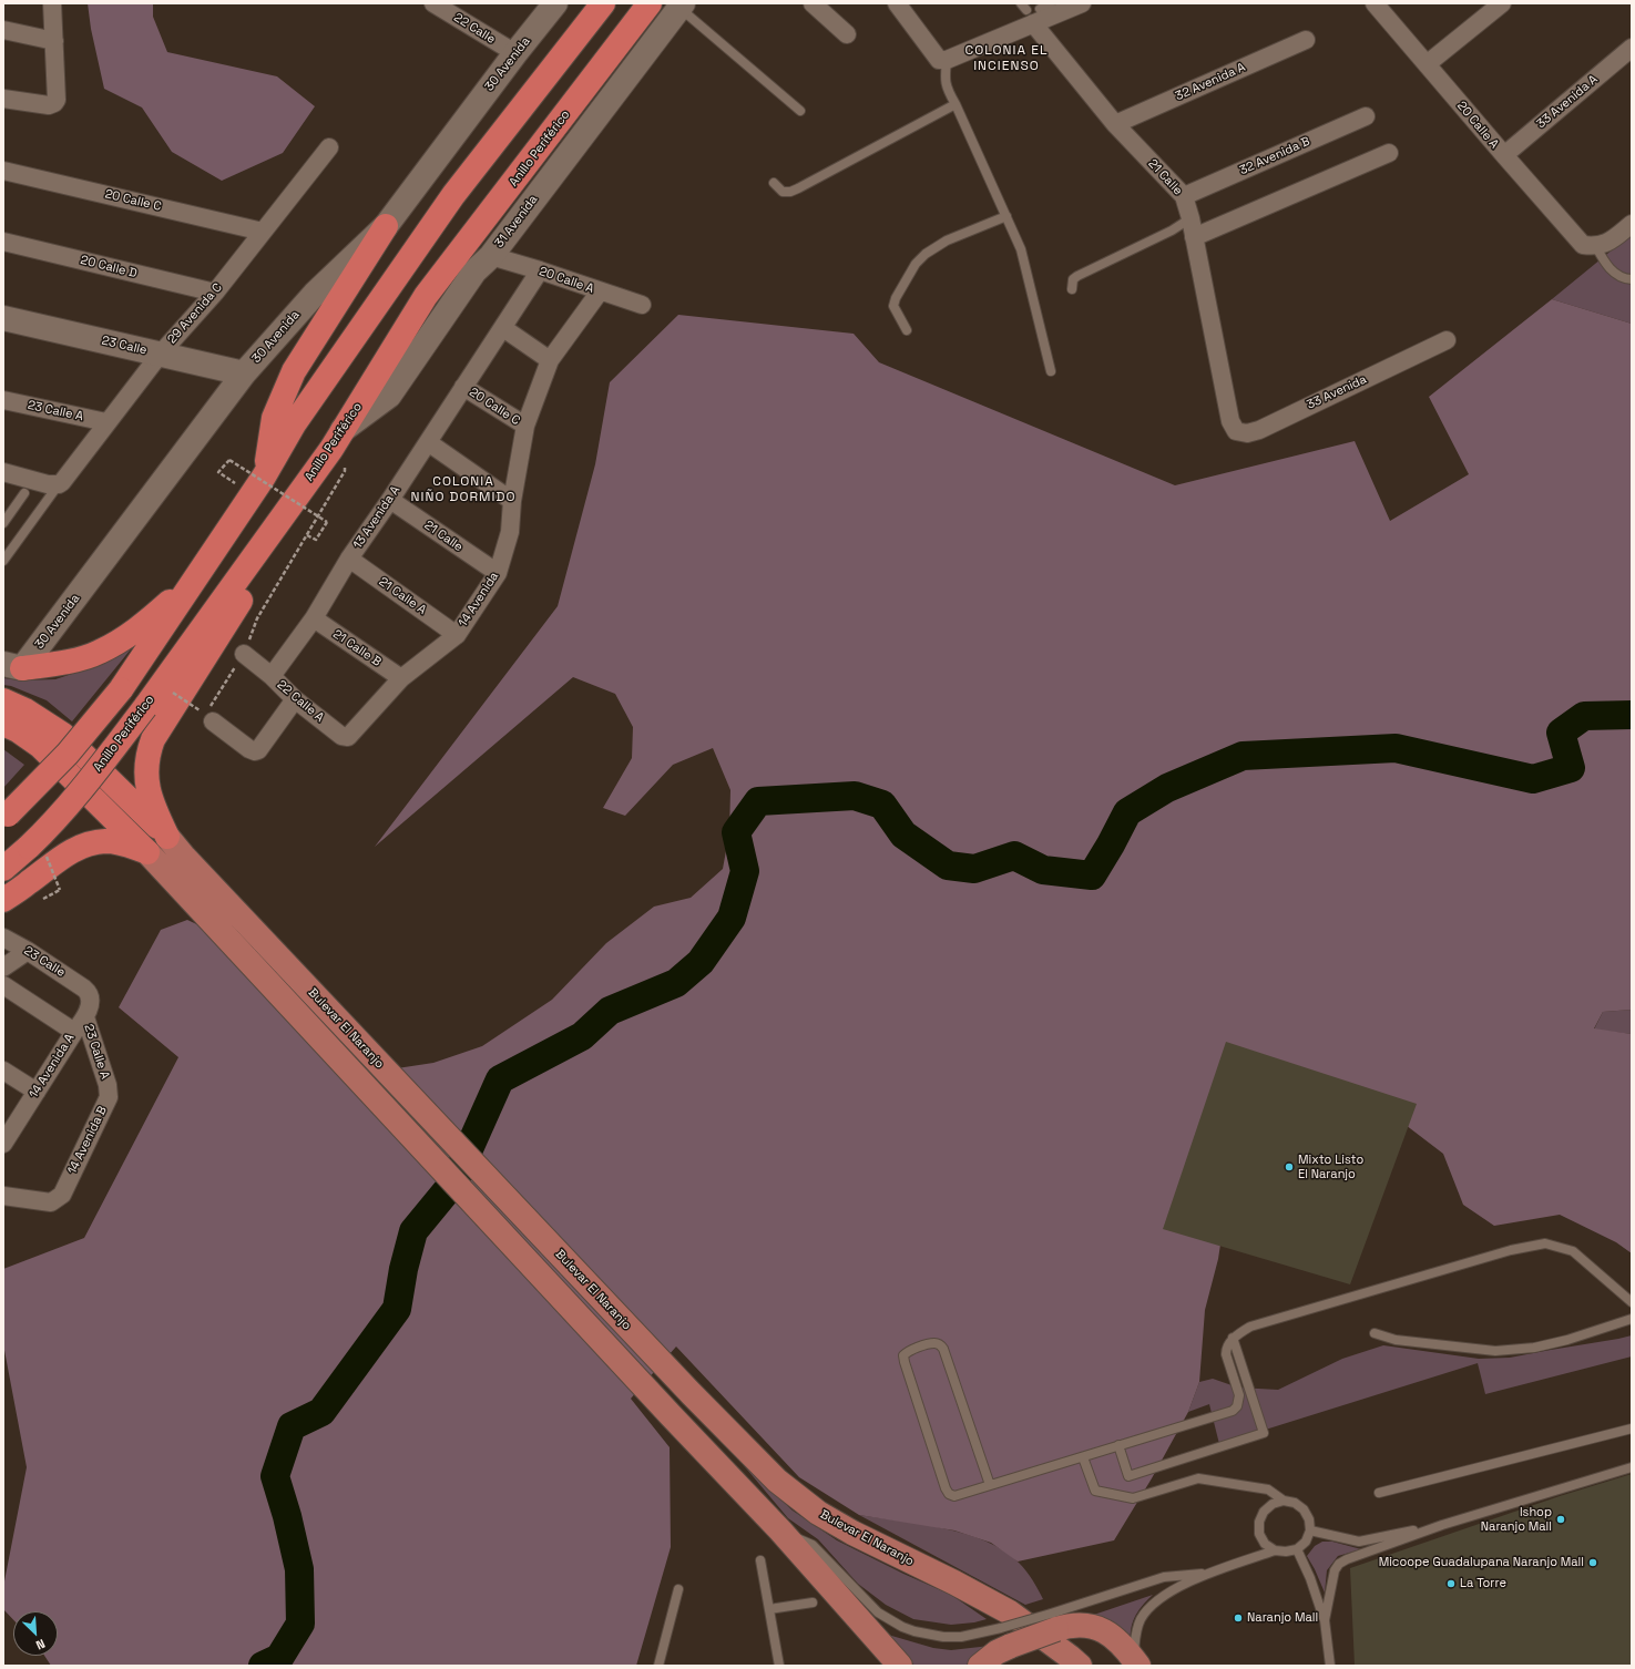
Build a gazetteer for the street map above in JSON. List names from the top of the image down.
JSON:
{
  "streets": {
    "highway": ["Anillo Periférico"],
    "main road": ["Bulevar El Naranjo"],
    "street": [
      "22 Calle",
      "30 Avenida",
      "32 Avenida A",
      "33 Avenida A",
      "20 Calle A",
      "32 Avenida B",
      "21 Calle",
      "20 Calle C",
      "31 Avenida",
      "20 Calle D",
      "29 Avenida C",
      "23 Calle",
      "33 Avenida",
      "23 Calle A",
      "13 Avenida A",
      "21 Calle A",
      "14 Avenida",
      "21 Calle B",
      "22 Calle A",
      "14 Avenida A",
      "14 Avenida B"
    ]
  },
  "crossings": [
    ["22 Calle", "30 Avenida"],
    ["30 Avenida", "23 Calle"],
    ["32 Avenida A", "21 Calle"],
    ["33 Avenida A", "20 Calle A"],
    ["20 Calle A", "31 Avenida"],
    ["20 Calle A", "13 Avenida A"],
    ["20 Calle A", "14 Avenida"],
    ["Anillo Periférico", "31 Avenida"],
    ["32 Avenida B", "21 Calle"],
    ["21 Calle", "33 Avenida"],
    ["21 Calle", "13 Avenida A"],
    ["21 Calle", "14 Avenida"],
    ["20 Calle C", "29 Avenida C"],
    ["20 Calle C", "13 Avenida A"],
    ["20 Calle C", "14 Avenida"],
    ["20 Calle D", "29 Avenida C"],
    ["29 Avenida C", "23 Calle"],
    ["29 Avenida C", "23 Calle A"],
    ["23 Calle", "14 Avenida A"],
    ["23 Calle A", "14 Avenida A"],
    ["23 Calle A", "14 Avenida B"],
    ["13 Avenida A", "21 Calle A"],
    ["13 Avenida A", "21 Calle B"],
    ["13 Avenida A", "22 Calle A"],
    ["21 Calle A", "14 Avenida"],
    ["14 Avenida", "21 Calle B"],
    ["14 Avenida", "22 Calle A"]
  ],
  "districts": ["COLONIA EL INCIENSO", "COLONIA NIÑO DORMIDO"],
  "places": [
    "Mixto Listo El Naranjo",
    "Ishop Naranjo Mall",
    "Micoope Guadalupana Naranjo Mall",
    "La Torre",
    "Naranjo Mall"
  ],
  "north": "bottom right"
}
